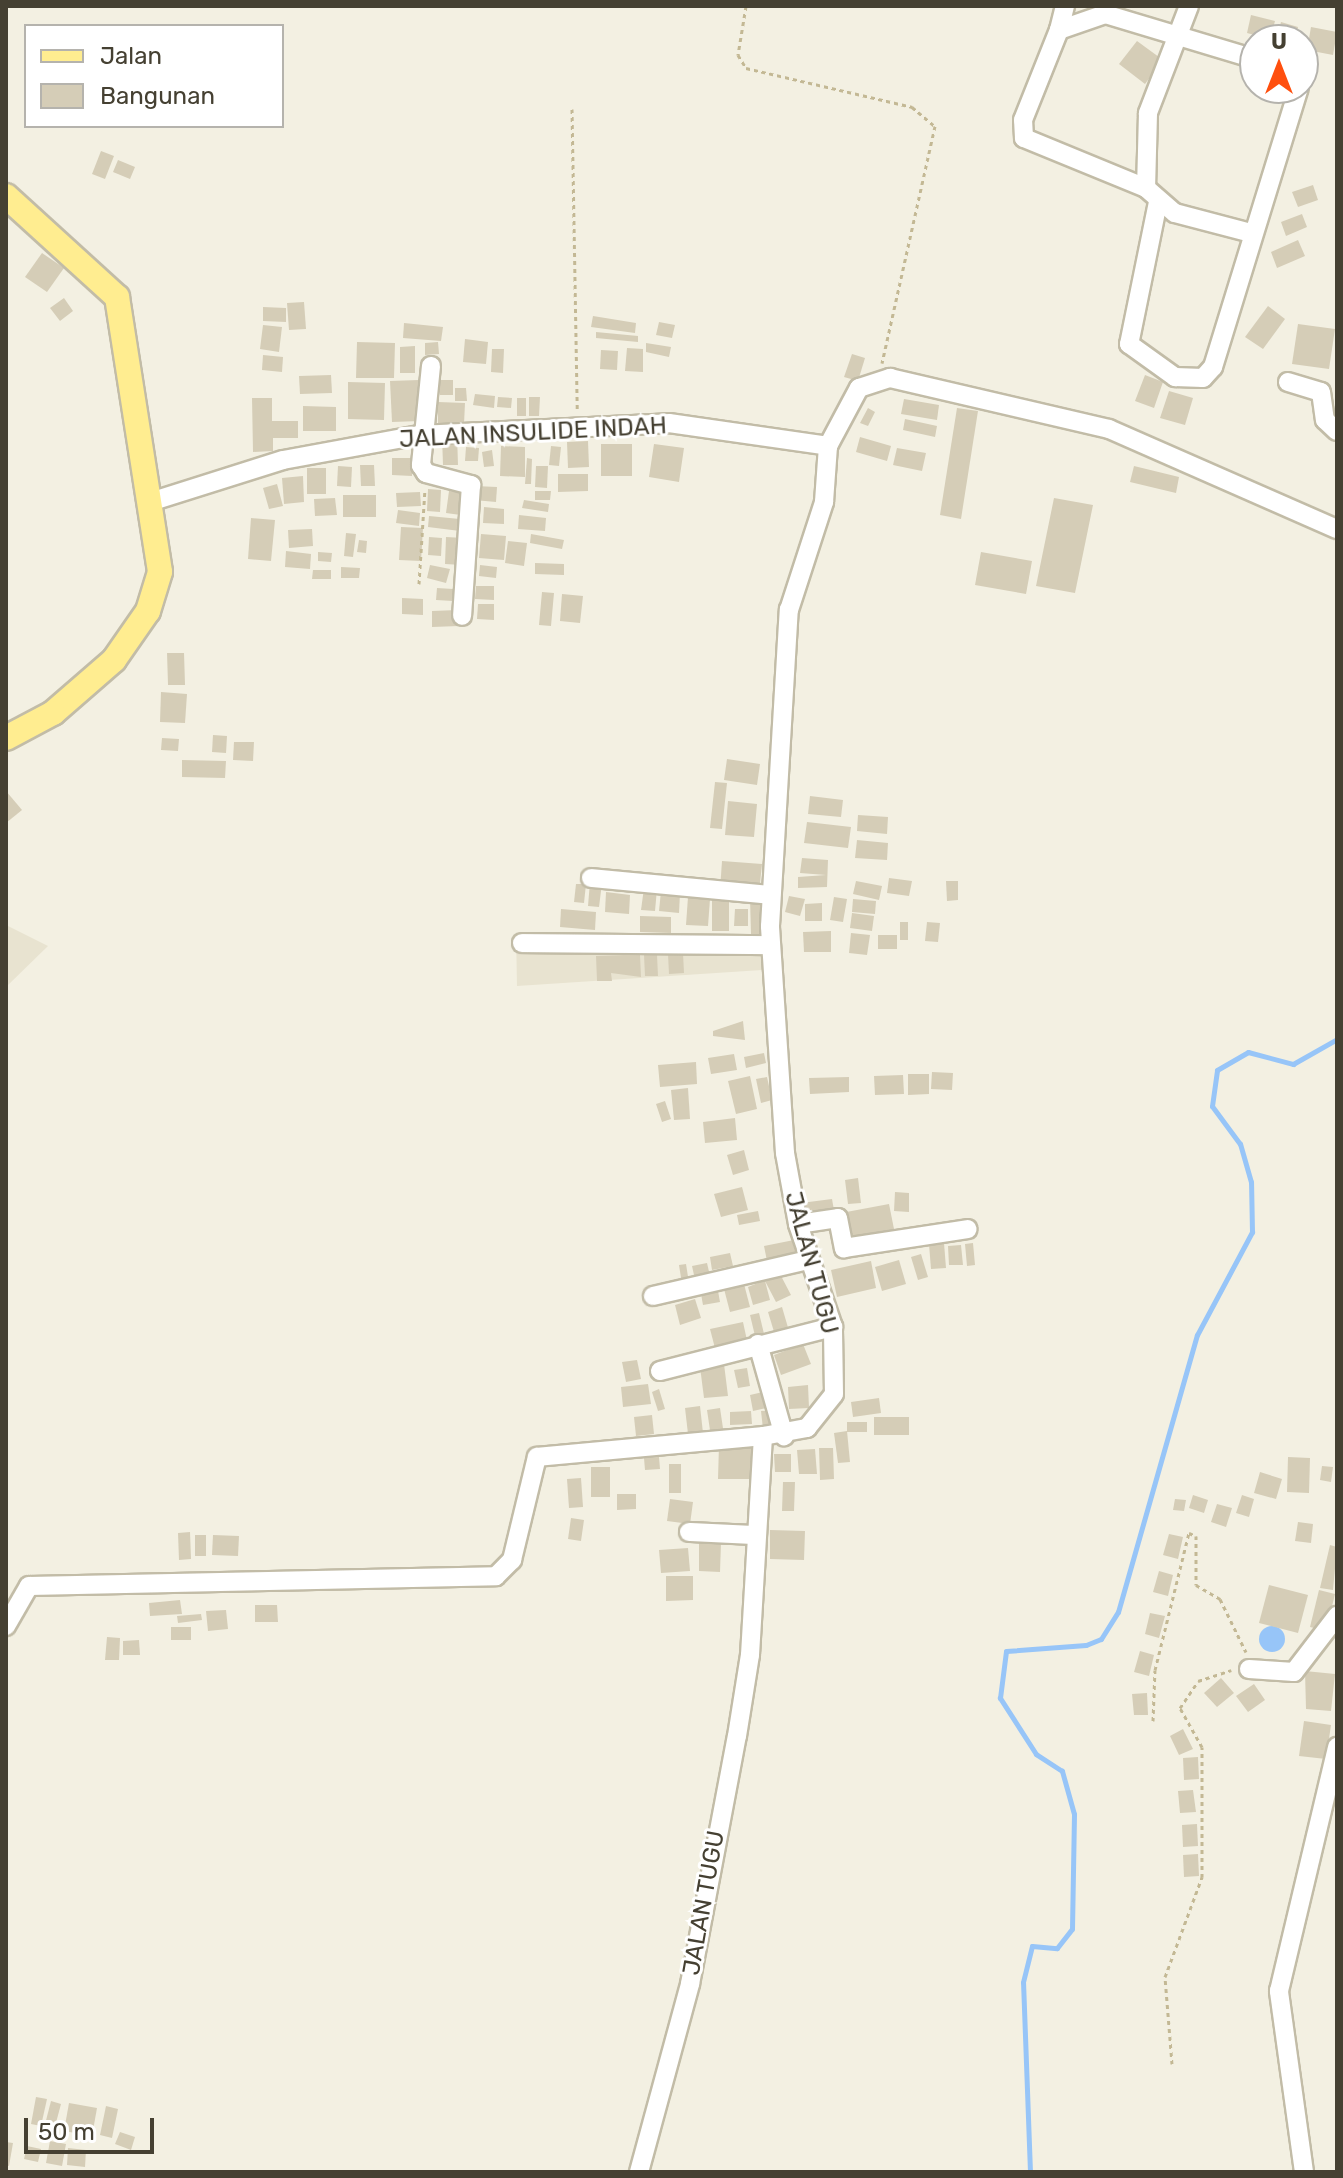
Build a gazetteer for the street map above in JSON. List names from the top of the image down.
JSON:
{
  "streets": {
    "street": ["JALAN INSULIDE INDAH", "JALAN TUGU"]
  },
  "crossings": [
    ["JALAN INSULIDE INDAH", "JALAN TUGU"]
  ],
  "legend": ["Jalan", "Bangunan"],
  "scale_bar": "50 m",
  "north": "top"
}
